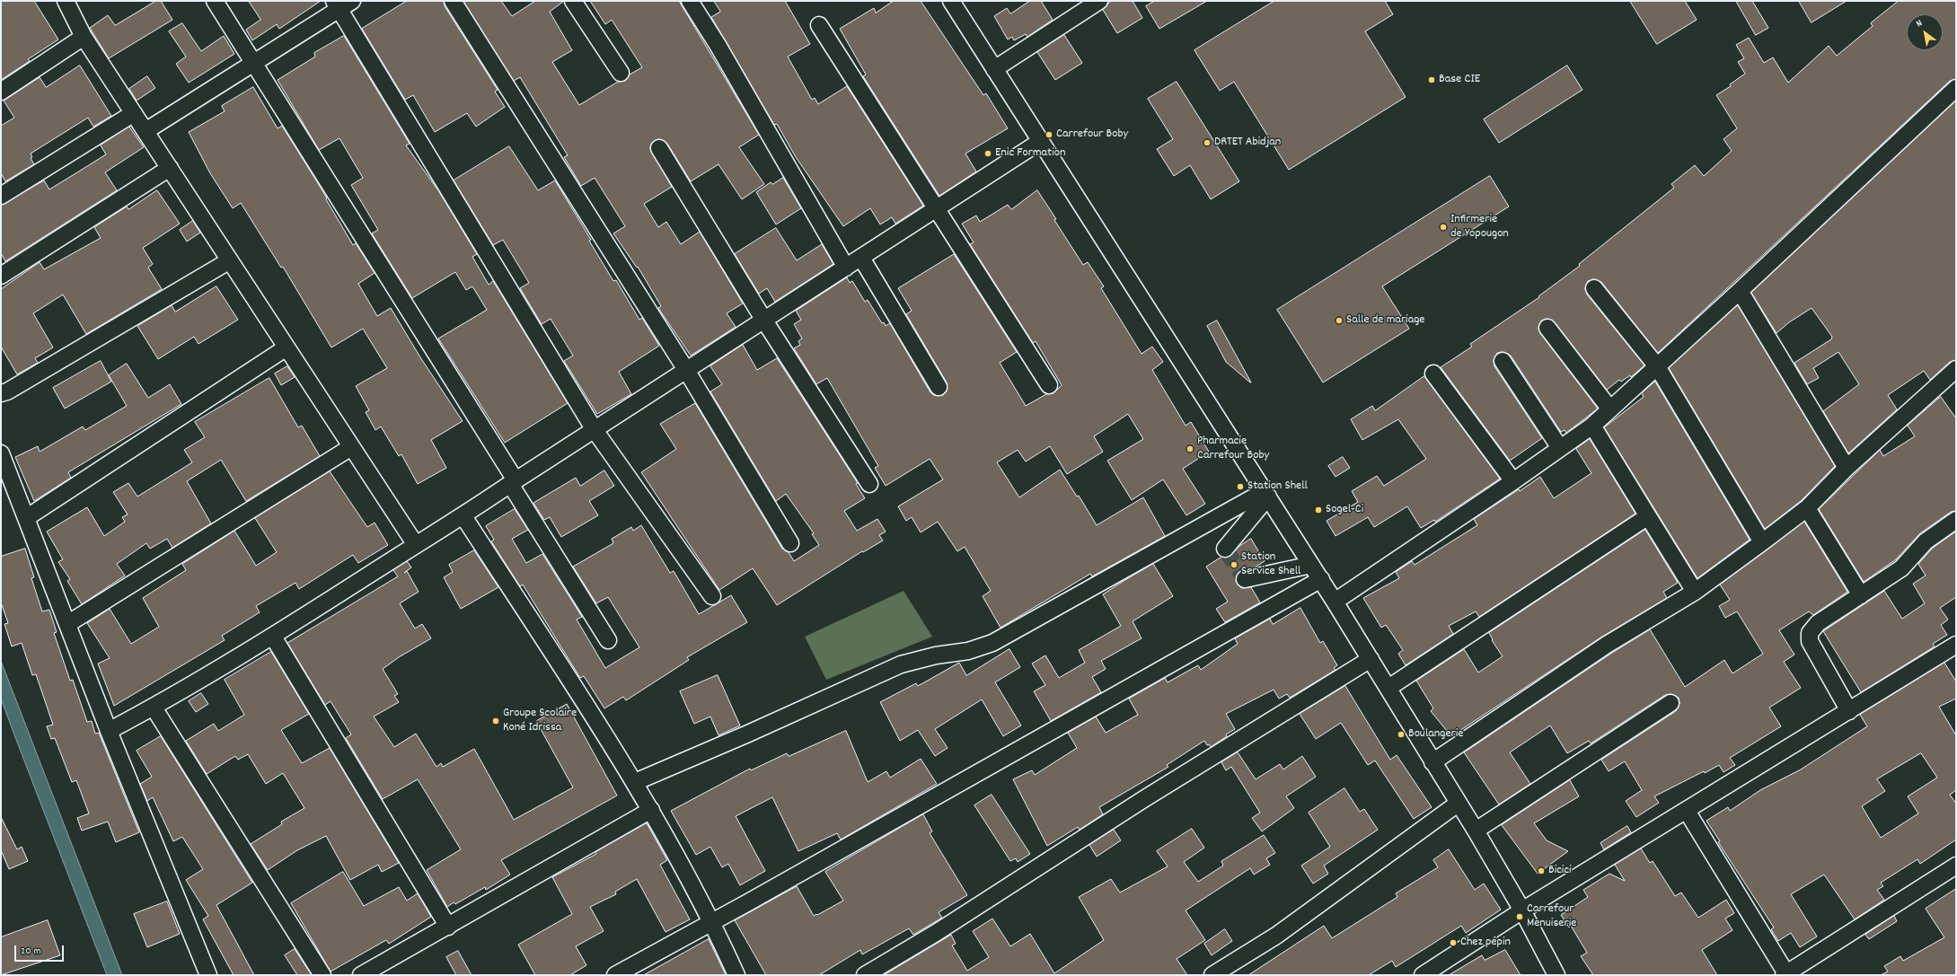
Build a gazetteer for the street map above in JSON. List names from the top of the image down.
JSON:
{
  "places": [
    "Base CIE",
    "Carrefour Boby",
    "DRTET Abidjan",
    "Enic Formation",
    "Infirmerie de Yopougon",
    "Salle de mariage",
    "Pharmacie Carrefour Boby",
    "Station Shell",
    "Sogel-Ci",
    "Station Service Shell",
    "Groupe Scolaire Koné Idrissa",
    "Boulangerie",
    "Bicici",
    "Carrefour Menuiserie",
    "Chez pépin"
  ],
  "scale_bar": "20 m",
  "north": "top left"
}
